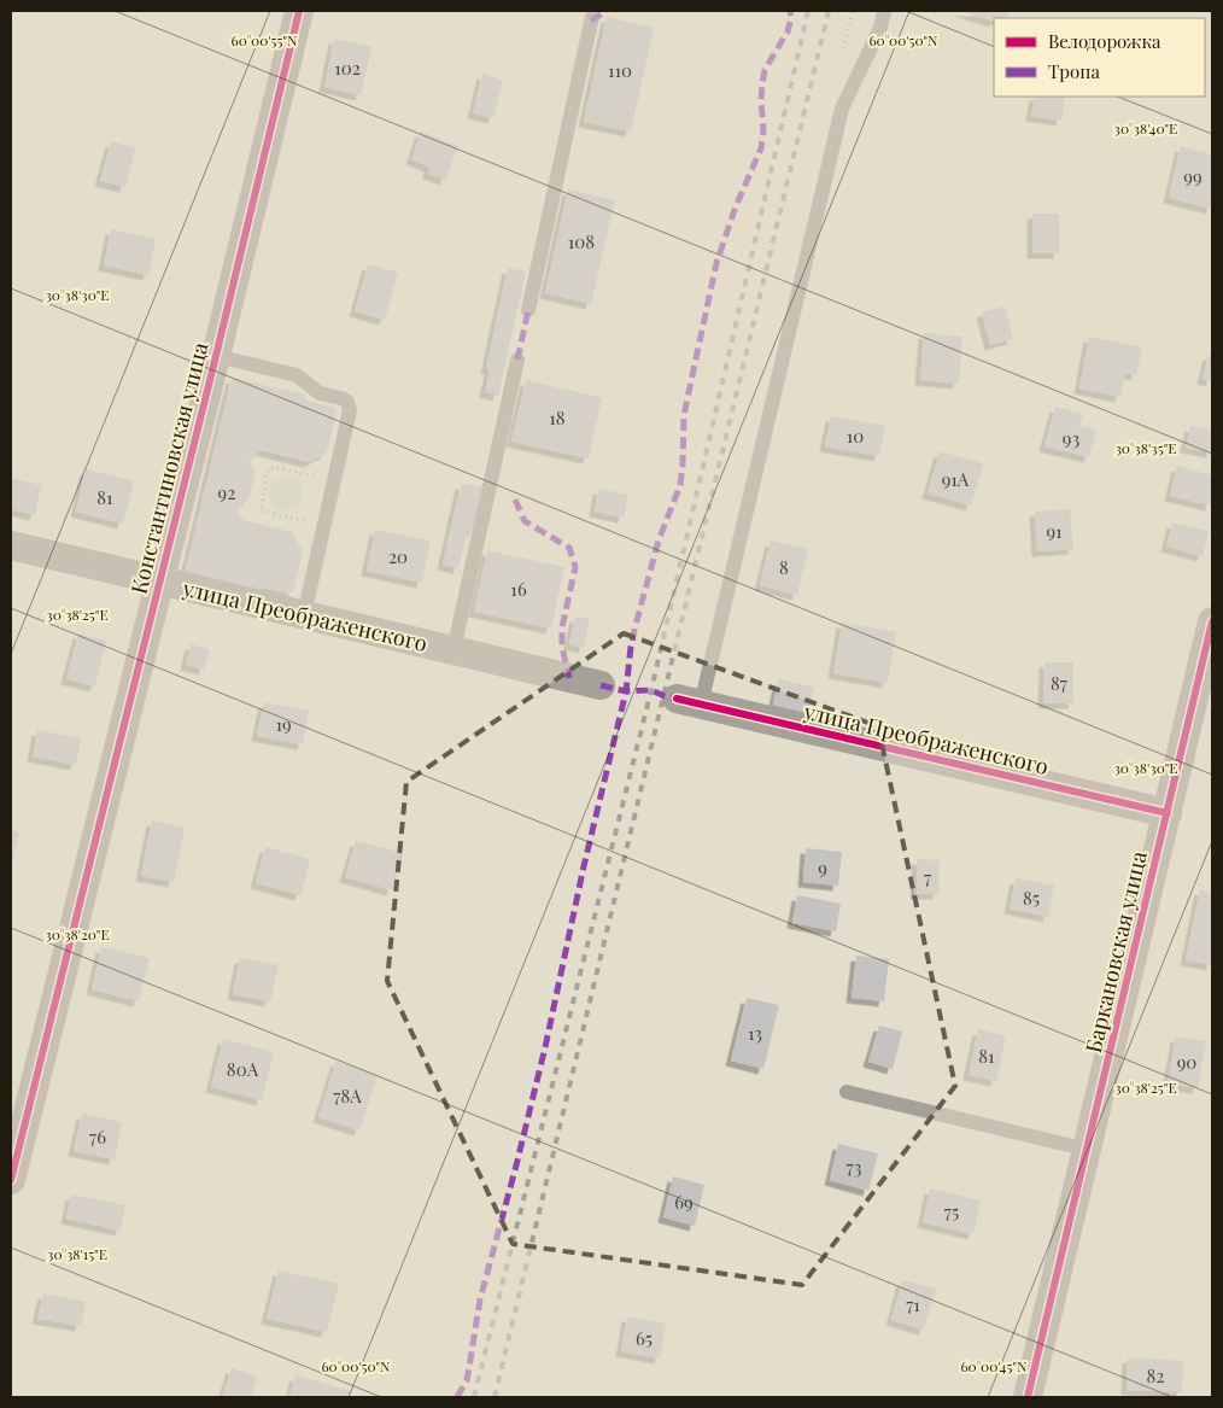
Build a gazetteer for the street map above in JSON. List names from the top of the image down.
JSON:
{
  "streets": {
    "street": ["Константиновская улица", "улица Преображенского", "Баркановская улица"]
  },
  "crossings": [
    ["Константиновская улица", "улица Преображенского"],
    ["улица Преображенского", "Баркановская улица"]
  ],
  "house_numbers": [
    "102",
    "110",
    "99",
    "108",
    "18",
    "10",
    "93",
    "91А",
    "92",
    "81",
    "91",
    "20",
    "8",
    "16",
    "87",
    "19",
    "9",
    "7",
    "85",
    "13",
    "81",
    "90",
    "80А",
    "78А",
    "76",
    "73",
    "69",
    "75",
    "71",
    "65",
    "82"
  ],
  "legend": ["Велодорожка", "Тропа"],
  "coordinates": [
    "60°00'55\"N",
    "60°00'50\"N",
    "30°38'40\"E",
    "30°38'30\"E",
    "30°38'35\"E",
    "30°38'25\"E",
    "30°38'20\"E",
    "30°38'15\"E",
    "60°00'45\"N"
  ]
}
